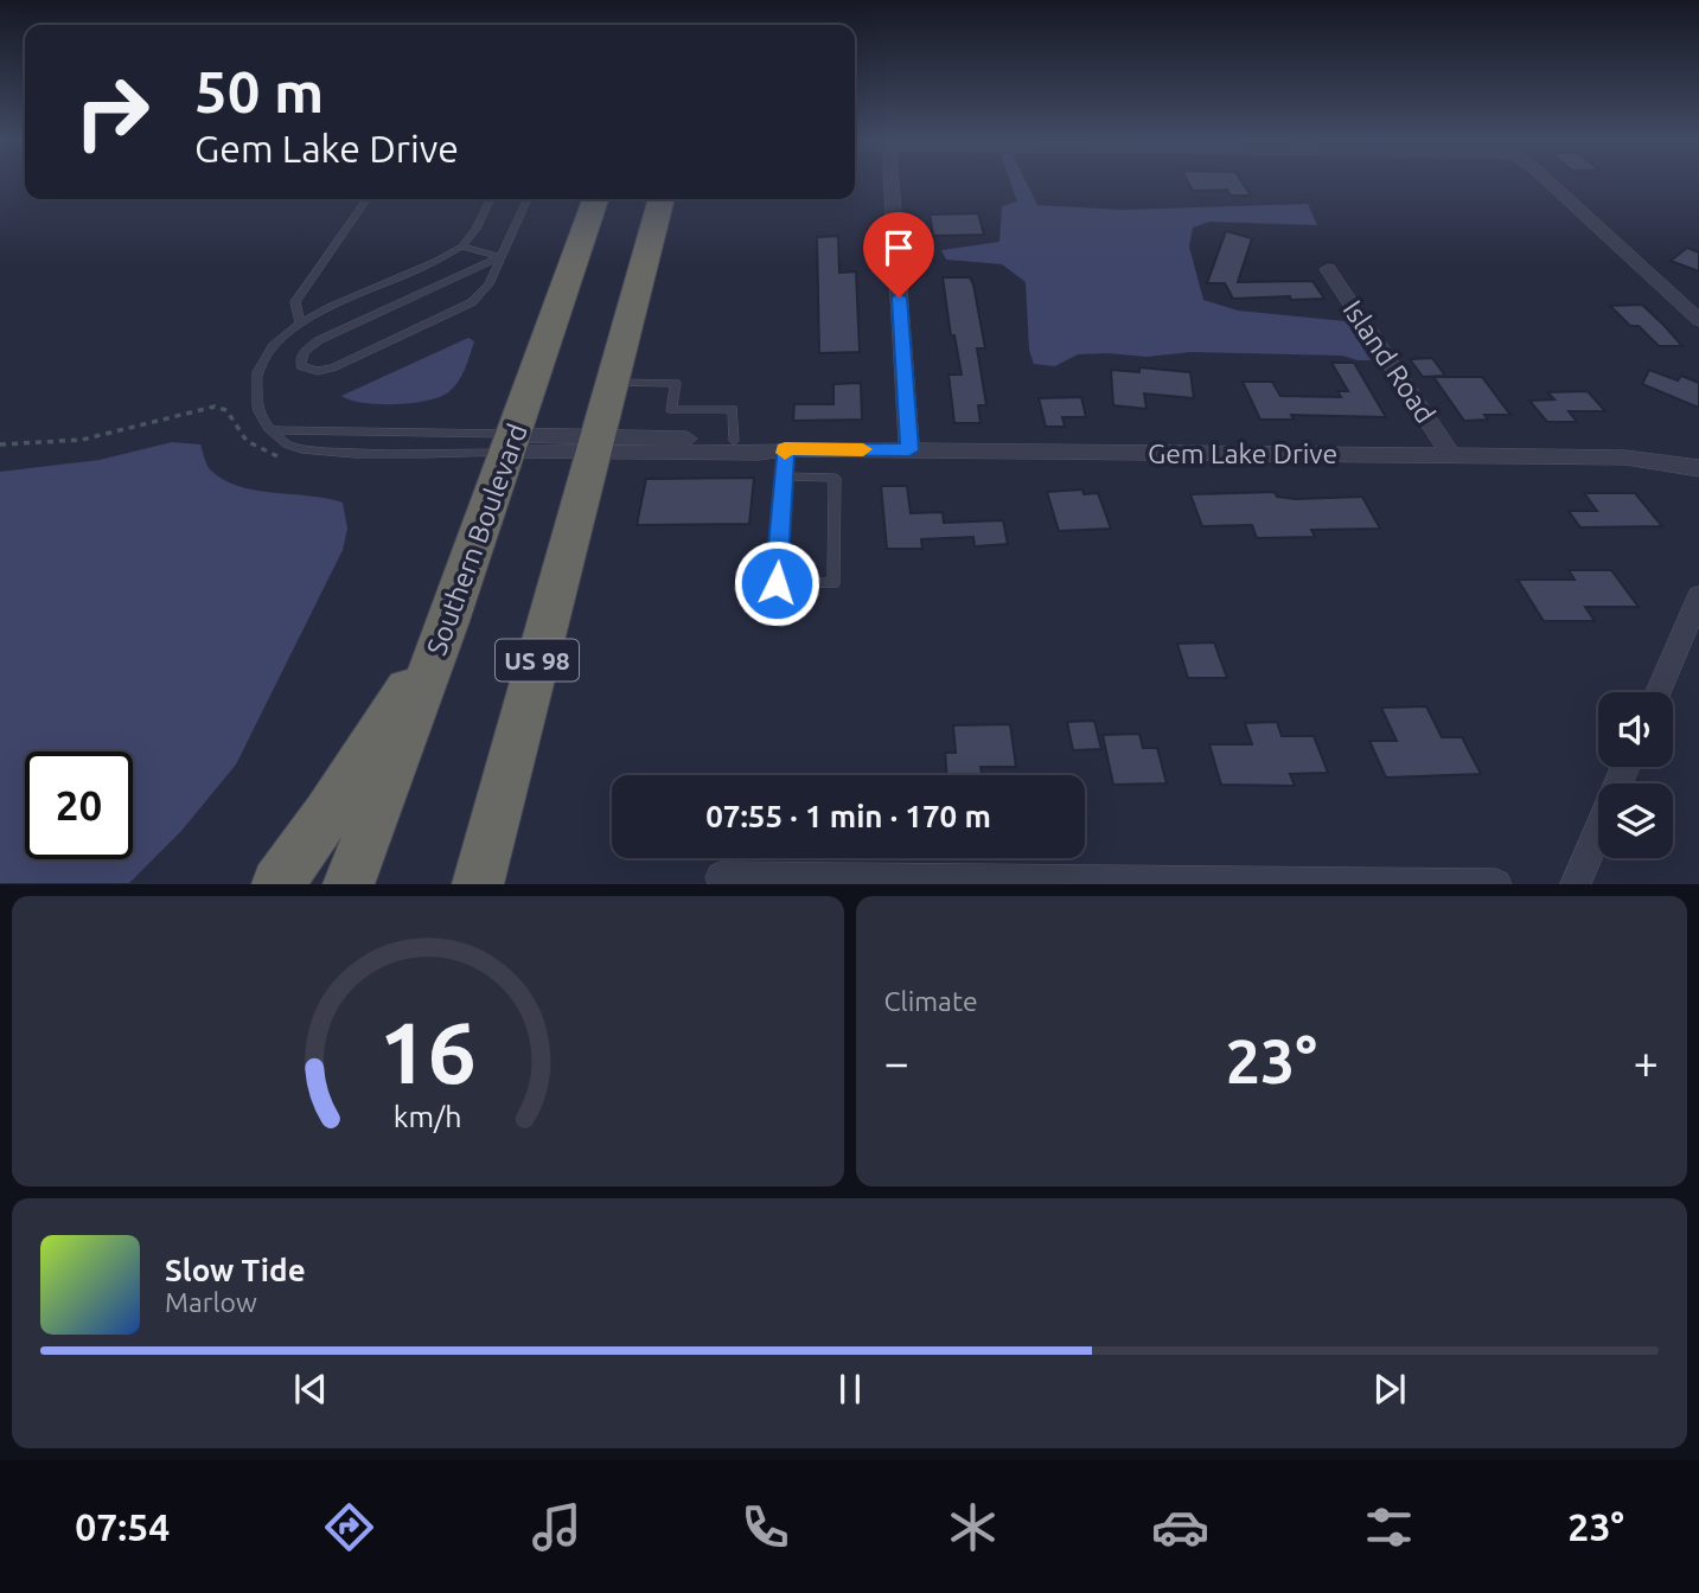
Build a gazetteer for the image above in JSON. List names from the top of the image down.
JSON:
{
  "streets": {
    "highway": ["Southern Boulevard", "US 98"],
    "street": ["Island Road", "Gem Lake Drive"]
  },
  "crossings": [
    ["Island Road", "Gem Lake Drive"],
    ["Gem Lake Drive", "Southern Boulevard"],
    ["Gem Lake Drive", "US 98"]
  ],
  "page": {
    "turn": ["50 m", "Gem Lake Drive"],
    "limit": "20",
    "trip": "07:55 · 1 min · 170 m",
    "tile": "Climate",
    "heat": ["−", "23°", "+"],
    "song": ["Slow Tide", "Marlow"],
    "tabs": ["07:54", "23°"],
    "gauge": ["16", "km/h"]
  }
}
